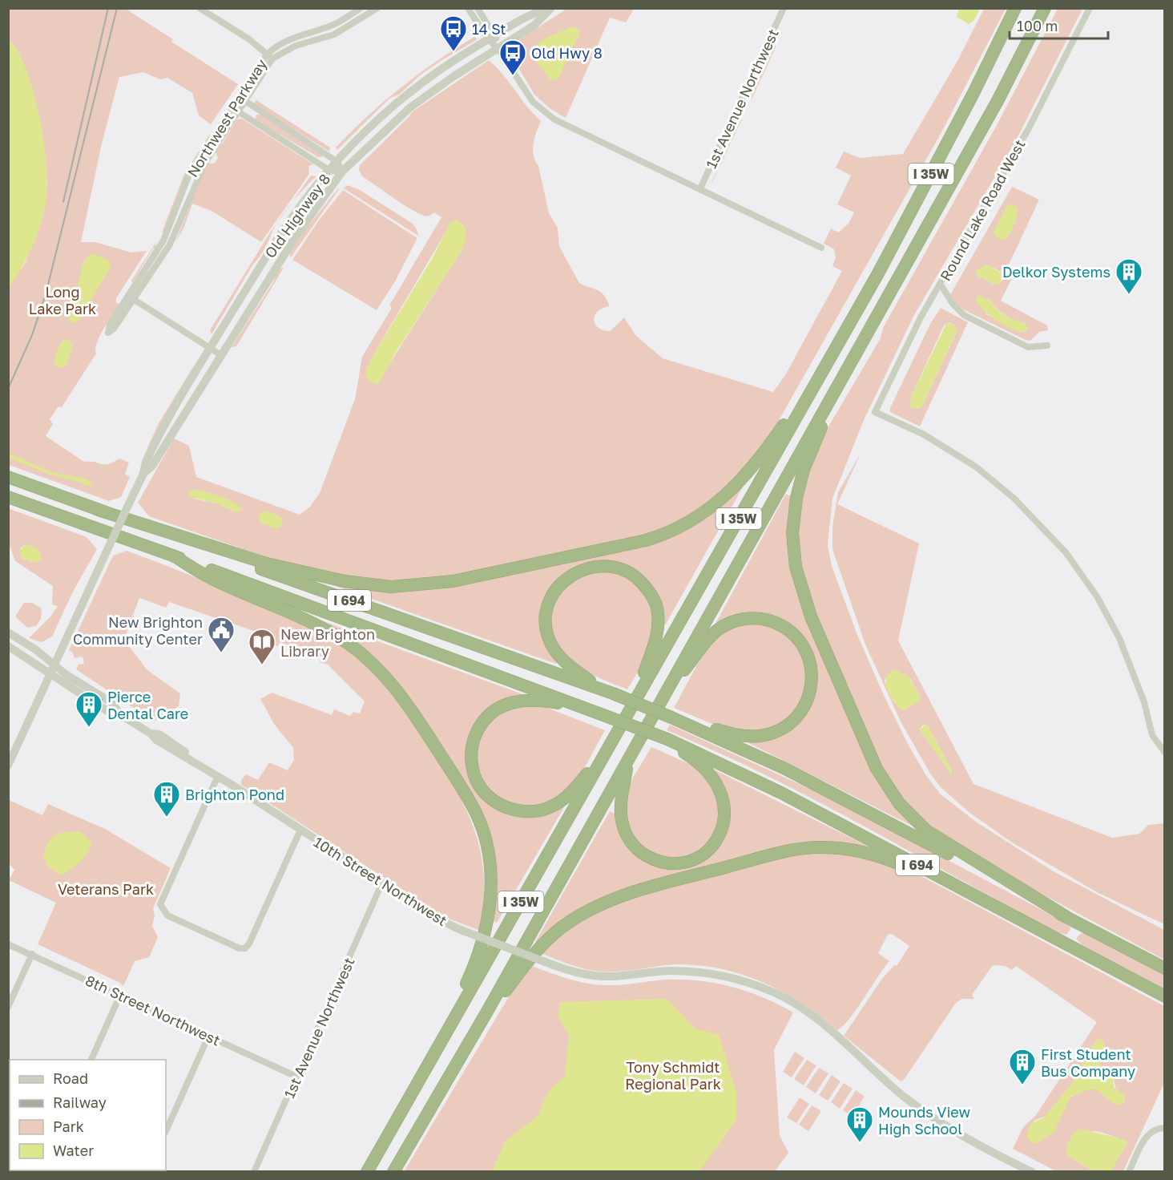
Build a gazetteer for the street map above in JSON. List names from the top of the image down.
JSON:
{
  "streets": {
    "highway": ["I 35W", "I 694"],
    "street": [
      "1st Avenue Northwest",
      "Northwest Parkway",
      "Round Lake Road West",
      "Old Highway 8",
      "10th Street Northwest",
      "8th Street Northwest"
    ]
  },
  "crossings": [
    ["1st Avenue Northwest", "10th Street Northwest"],
    ["1st Avenue Northwest", "8th Street Northwest"],
    ["Old Highway 8", "10th Street Northwest"]
  ],
  "parks": ["Long Lake Park", "Veterans Park", "Tony Schmidt Regional Park"],
  "places": {
    "bus stop": ["14 St", "Old Hwy 8"],
    "building": [
      "Delkor Systems",
      "Pierce Dental Care",
      "Brighton Pond",
      "First Student Bus Company",
      "Mounds View High School"
    ],
    "public building": ["New Brighton Community Center"],
    "library": ["New Brighton Library"]
  },
  "legend": [
    "Road",
    "Railway",
    "Park",
    "Water"
  ],
  "scale_bar": "100 m"
}
